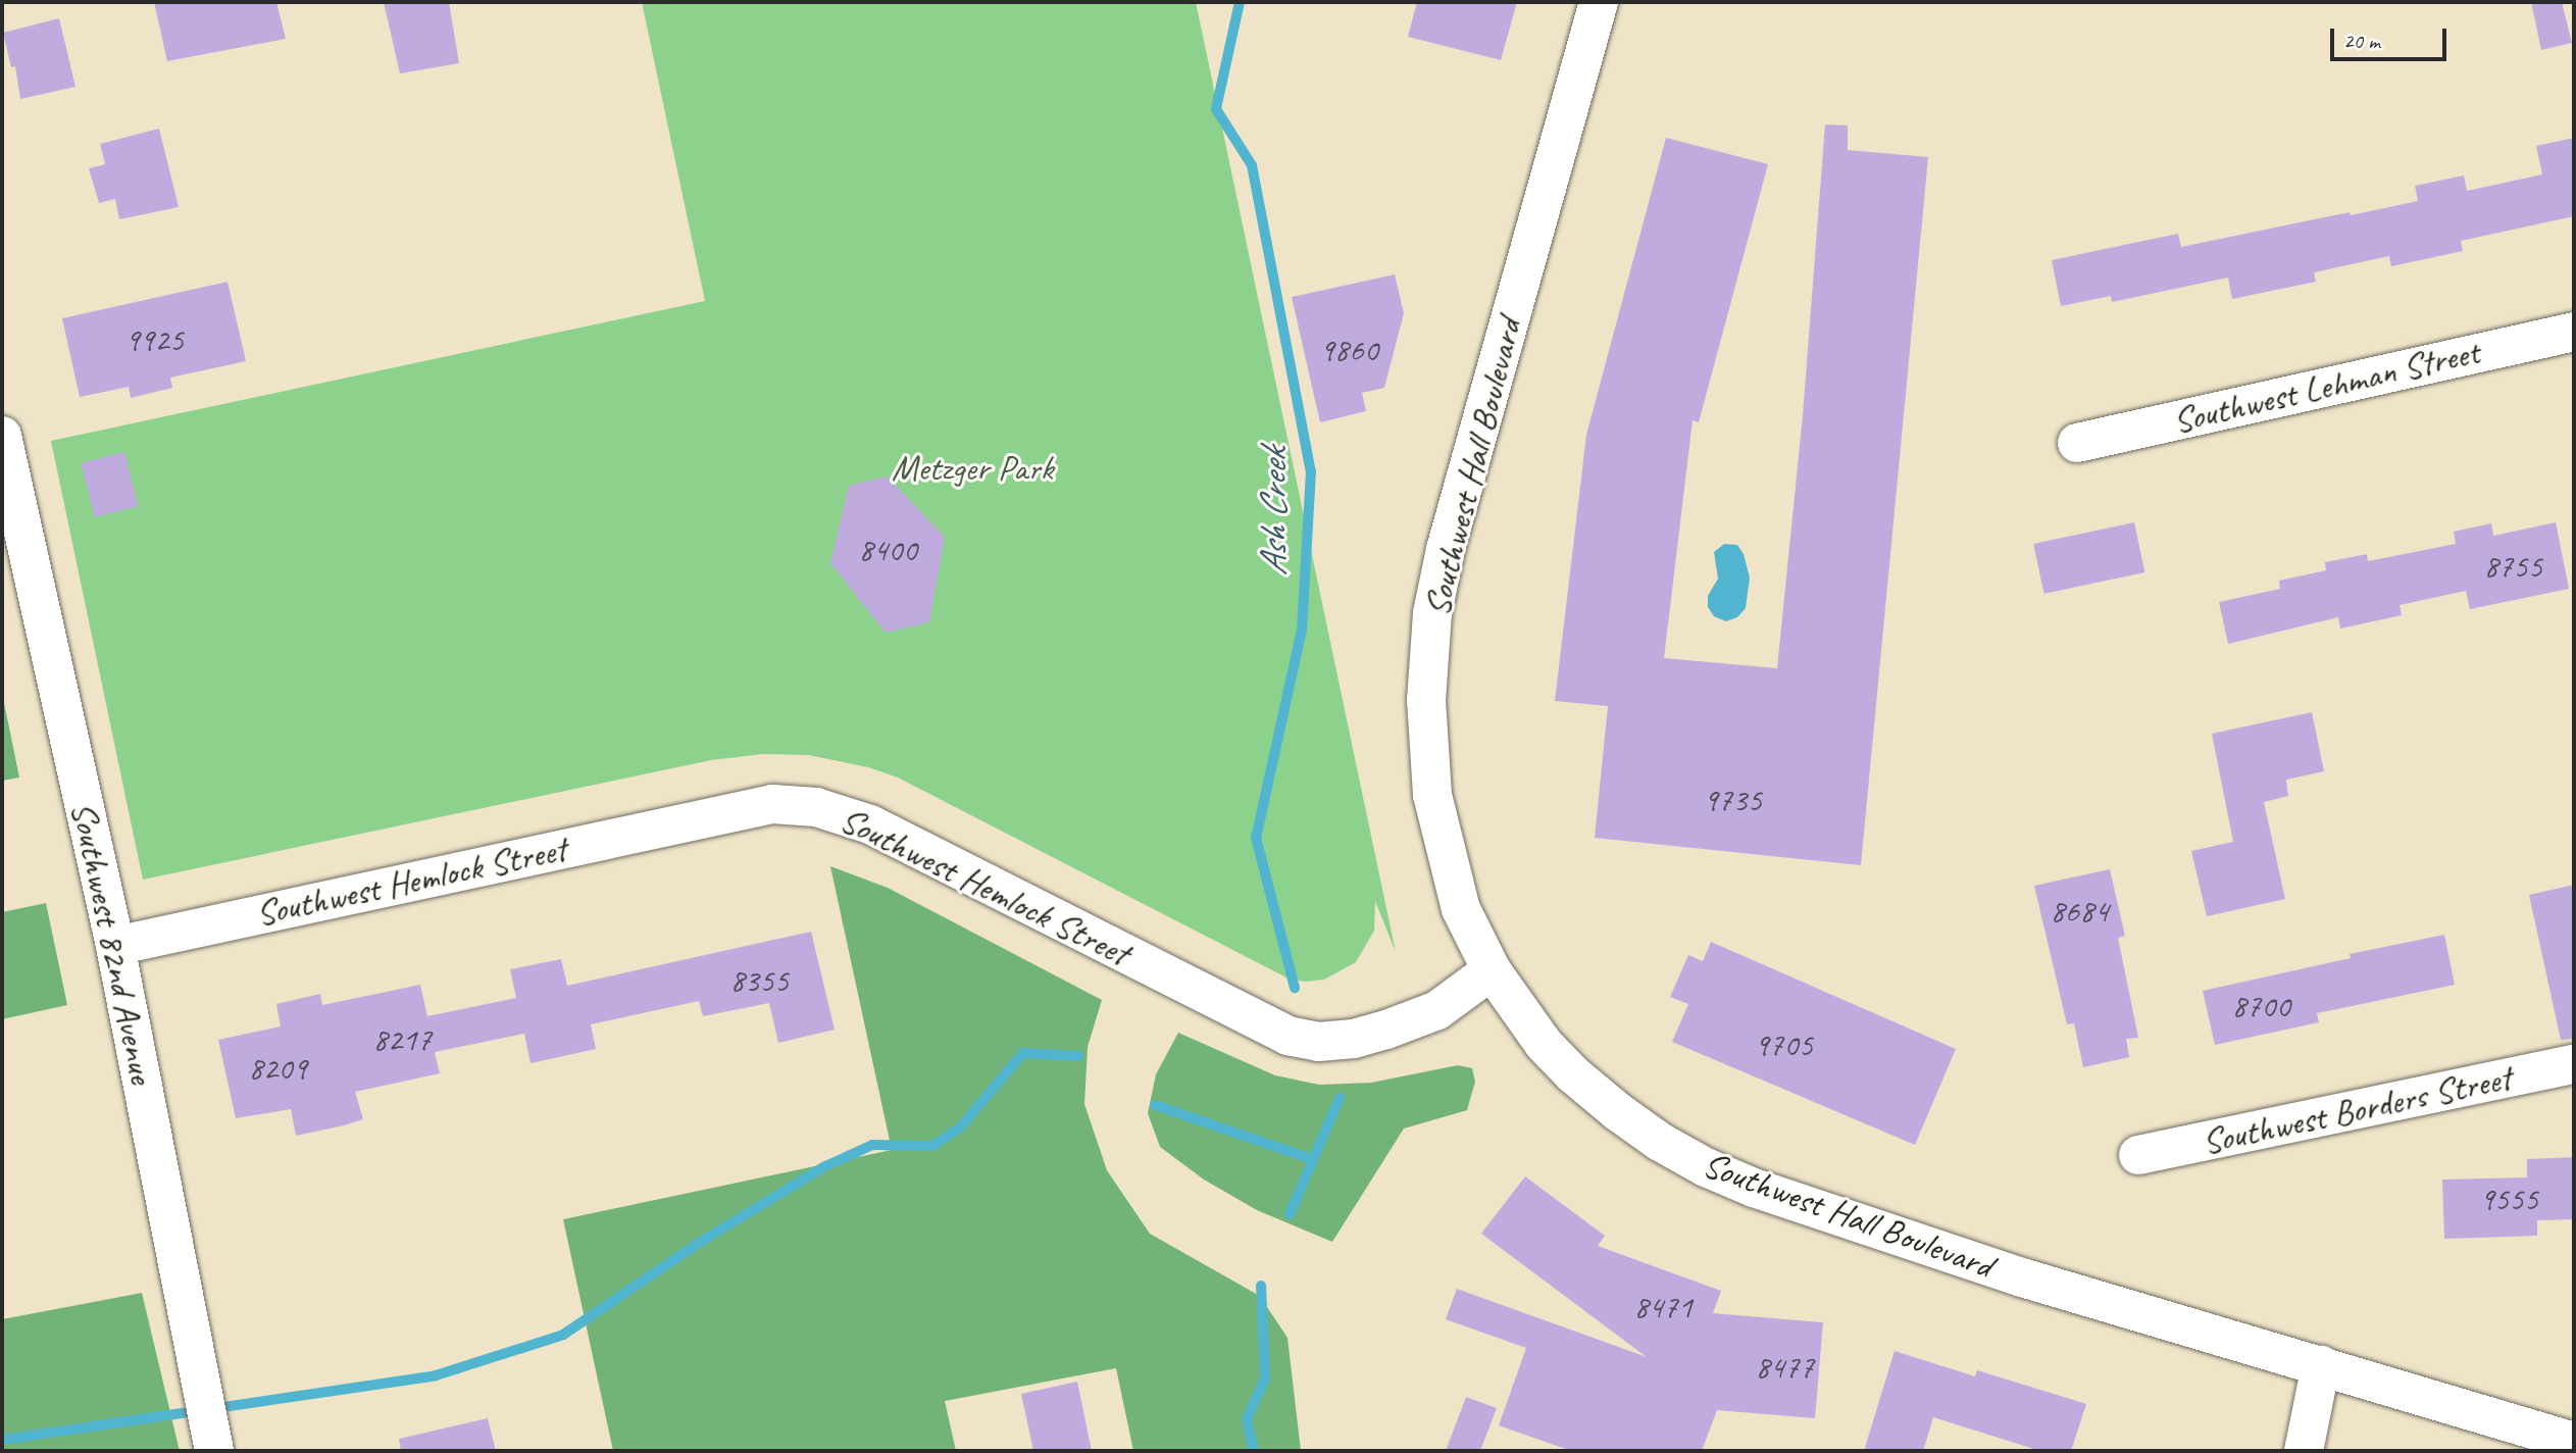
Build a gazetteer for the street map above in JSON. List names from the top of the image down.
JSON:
{
  "streets": {
    "street": [
      "Southwest Lehman Street",
      "Southwest Hall Boulevard",
      "Southwest Hemlock Street",
      "Southwest 82nd Avenue",
      "Southwest Borders Street"
    ]
  },
  "crossings": [
    ["Southwest Hall Boulevard", "Southwest Hemlock Street"],
    ["Southwest Hemlock Street", "Southwest 82nd Avenue"]
  ],
  "water": ["Ash Creek"],
  "parks": ["Metzger Park"],
  "house_numbers": [
    "9925",
    "9860",
    "8400",
    "8755",
    "9735",
    "8684",
    "8355",
    "8700",
    "8217",
    "9705",
    "8209",
    "9555",
    "8471",
    "8477"
  ],
  "scale_bar": "20 m"
}
